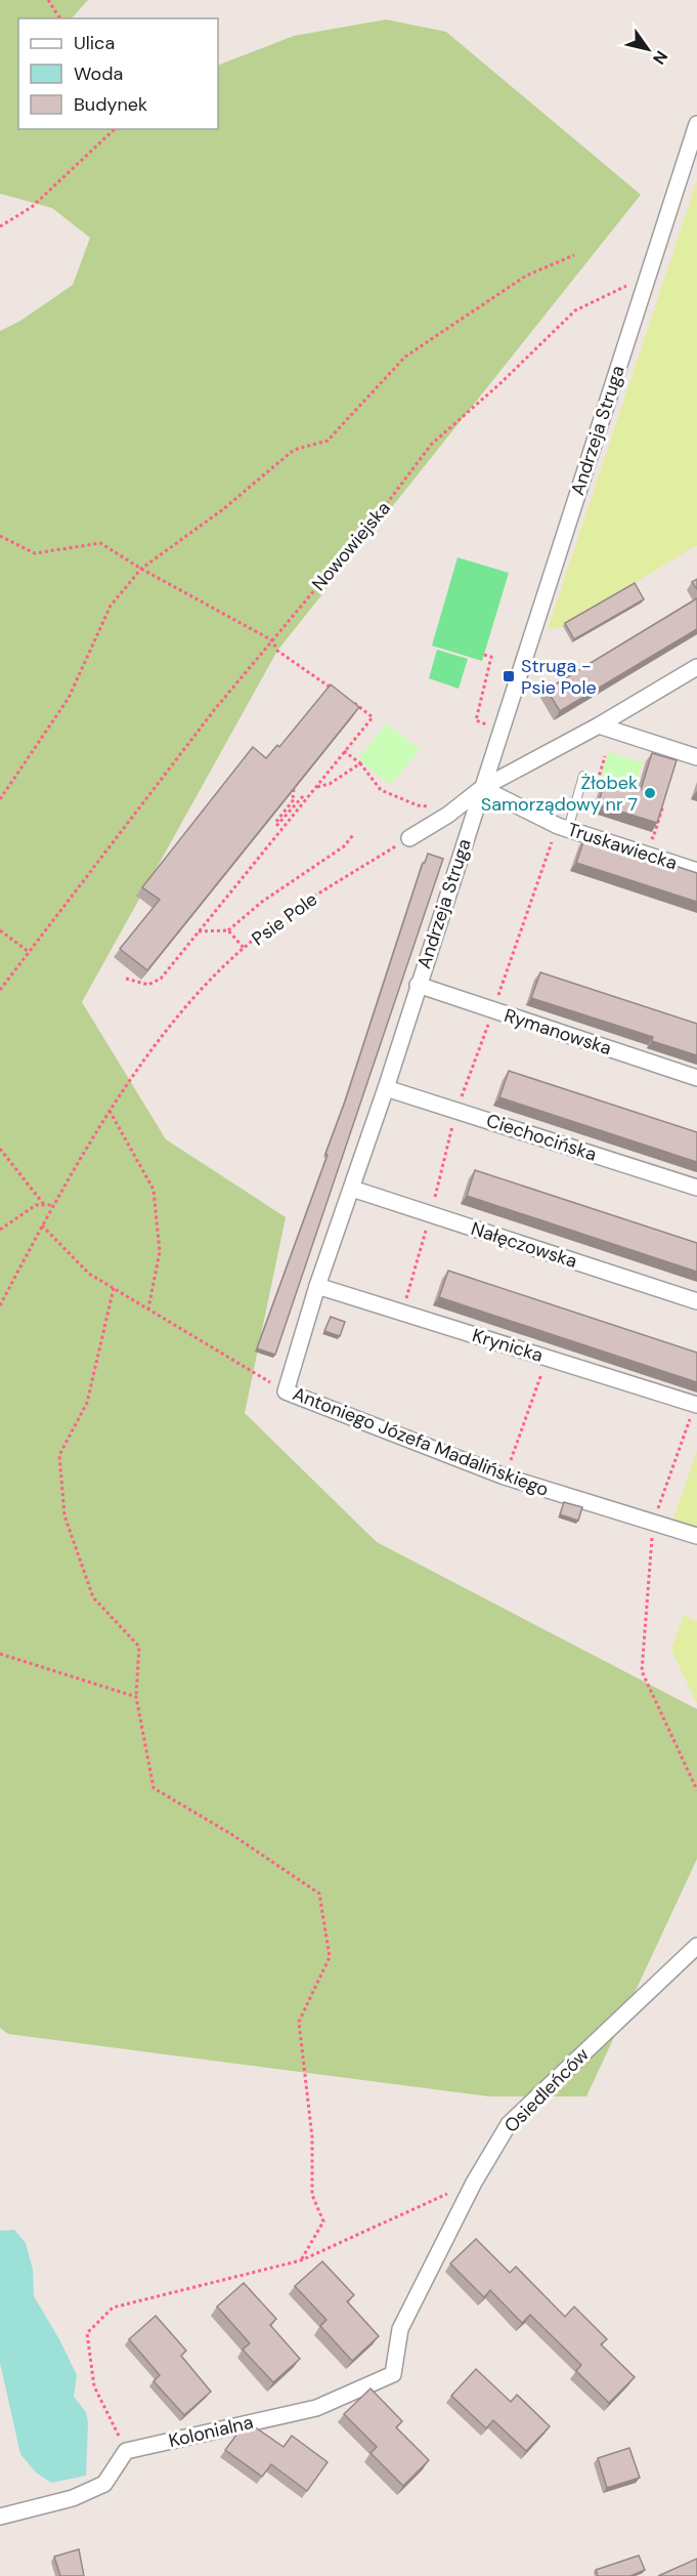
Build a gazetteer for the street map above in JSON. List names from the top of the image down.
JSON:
{
  "streets": {
    "street": [
      "Andrzeja Struga",
      "Truskawiecka",
      "Rymanowska",
      "Ciechocińska",
      "Nałęczowska",
      "Krynicka",
      "Antoniego Józefa Madalińskiego",
      "Osiedleńców",
      "Kolonialna"
    ],
    "path": ["Nowowiejska", "Psie Pole"]
  },
  "crossings": [
    ["Andrzeja Struga", "Nowowiejska"],
    ["Andrzeja Struga", "Truskawiecka"],
    ["Andrzeja Struga", "Rymanowska"],
    ["Andrzeja Struga", "Ciechocińska"],
    ["Andrzeja Struga", "Nałęczowska"],
    ["Andrzeja Struga", "Krynicka"],
    ["Andrzeja Struga", "Antoniego Józefa Madalińskiego"],
    ["Krynicka", "Antoniego Józefa Madalińskiego"],
    ["Osiedleńców", "Kolonialna"]
  ],
  "places": {
    "transit": ["Struga - Psie Pole"],
    "other": ["Żłobek Samorządowy nr 7"]
  },
  "legend": ["Ulica", "Woda", "Budynek"],
  "north": "bottom right"
}
